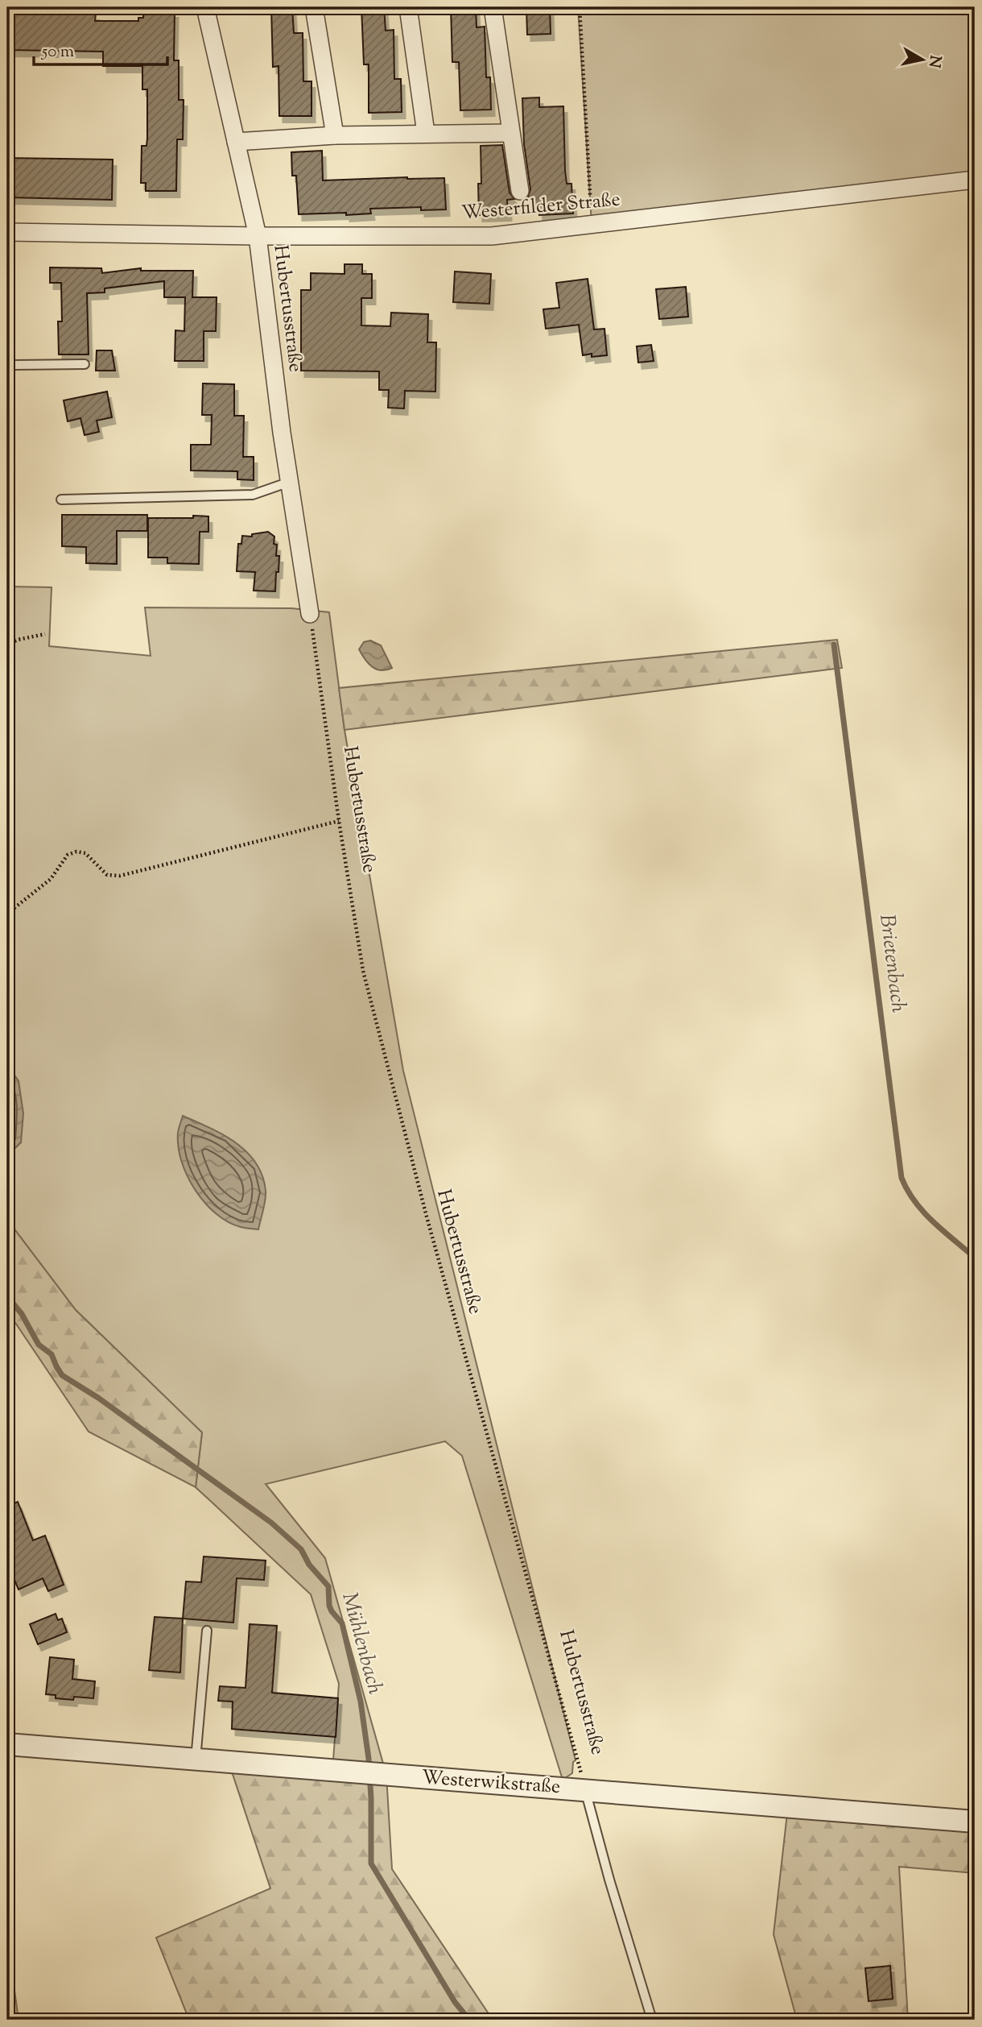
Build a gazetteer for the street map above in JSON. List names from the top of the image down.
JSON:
{
  "streets": {
    "street": ["Westerfilder Straße", "Hubertusstraße", "Westerwikstraße"]
  },
  "crossings": [
    ["Westerfilder Straße", "Hubertusstraße"],
    ["Hubertusstraße", "Westerwikstraße"]
  ],
  "water": ["Brietenbach", "Mühlenbach"],
  "scale_bar": "50 m",
  "north": "right"
}
